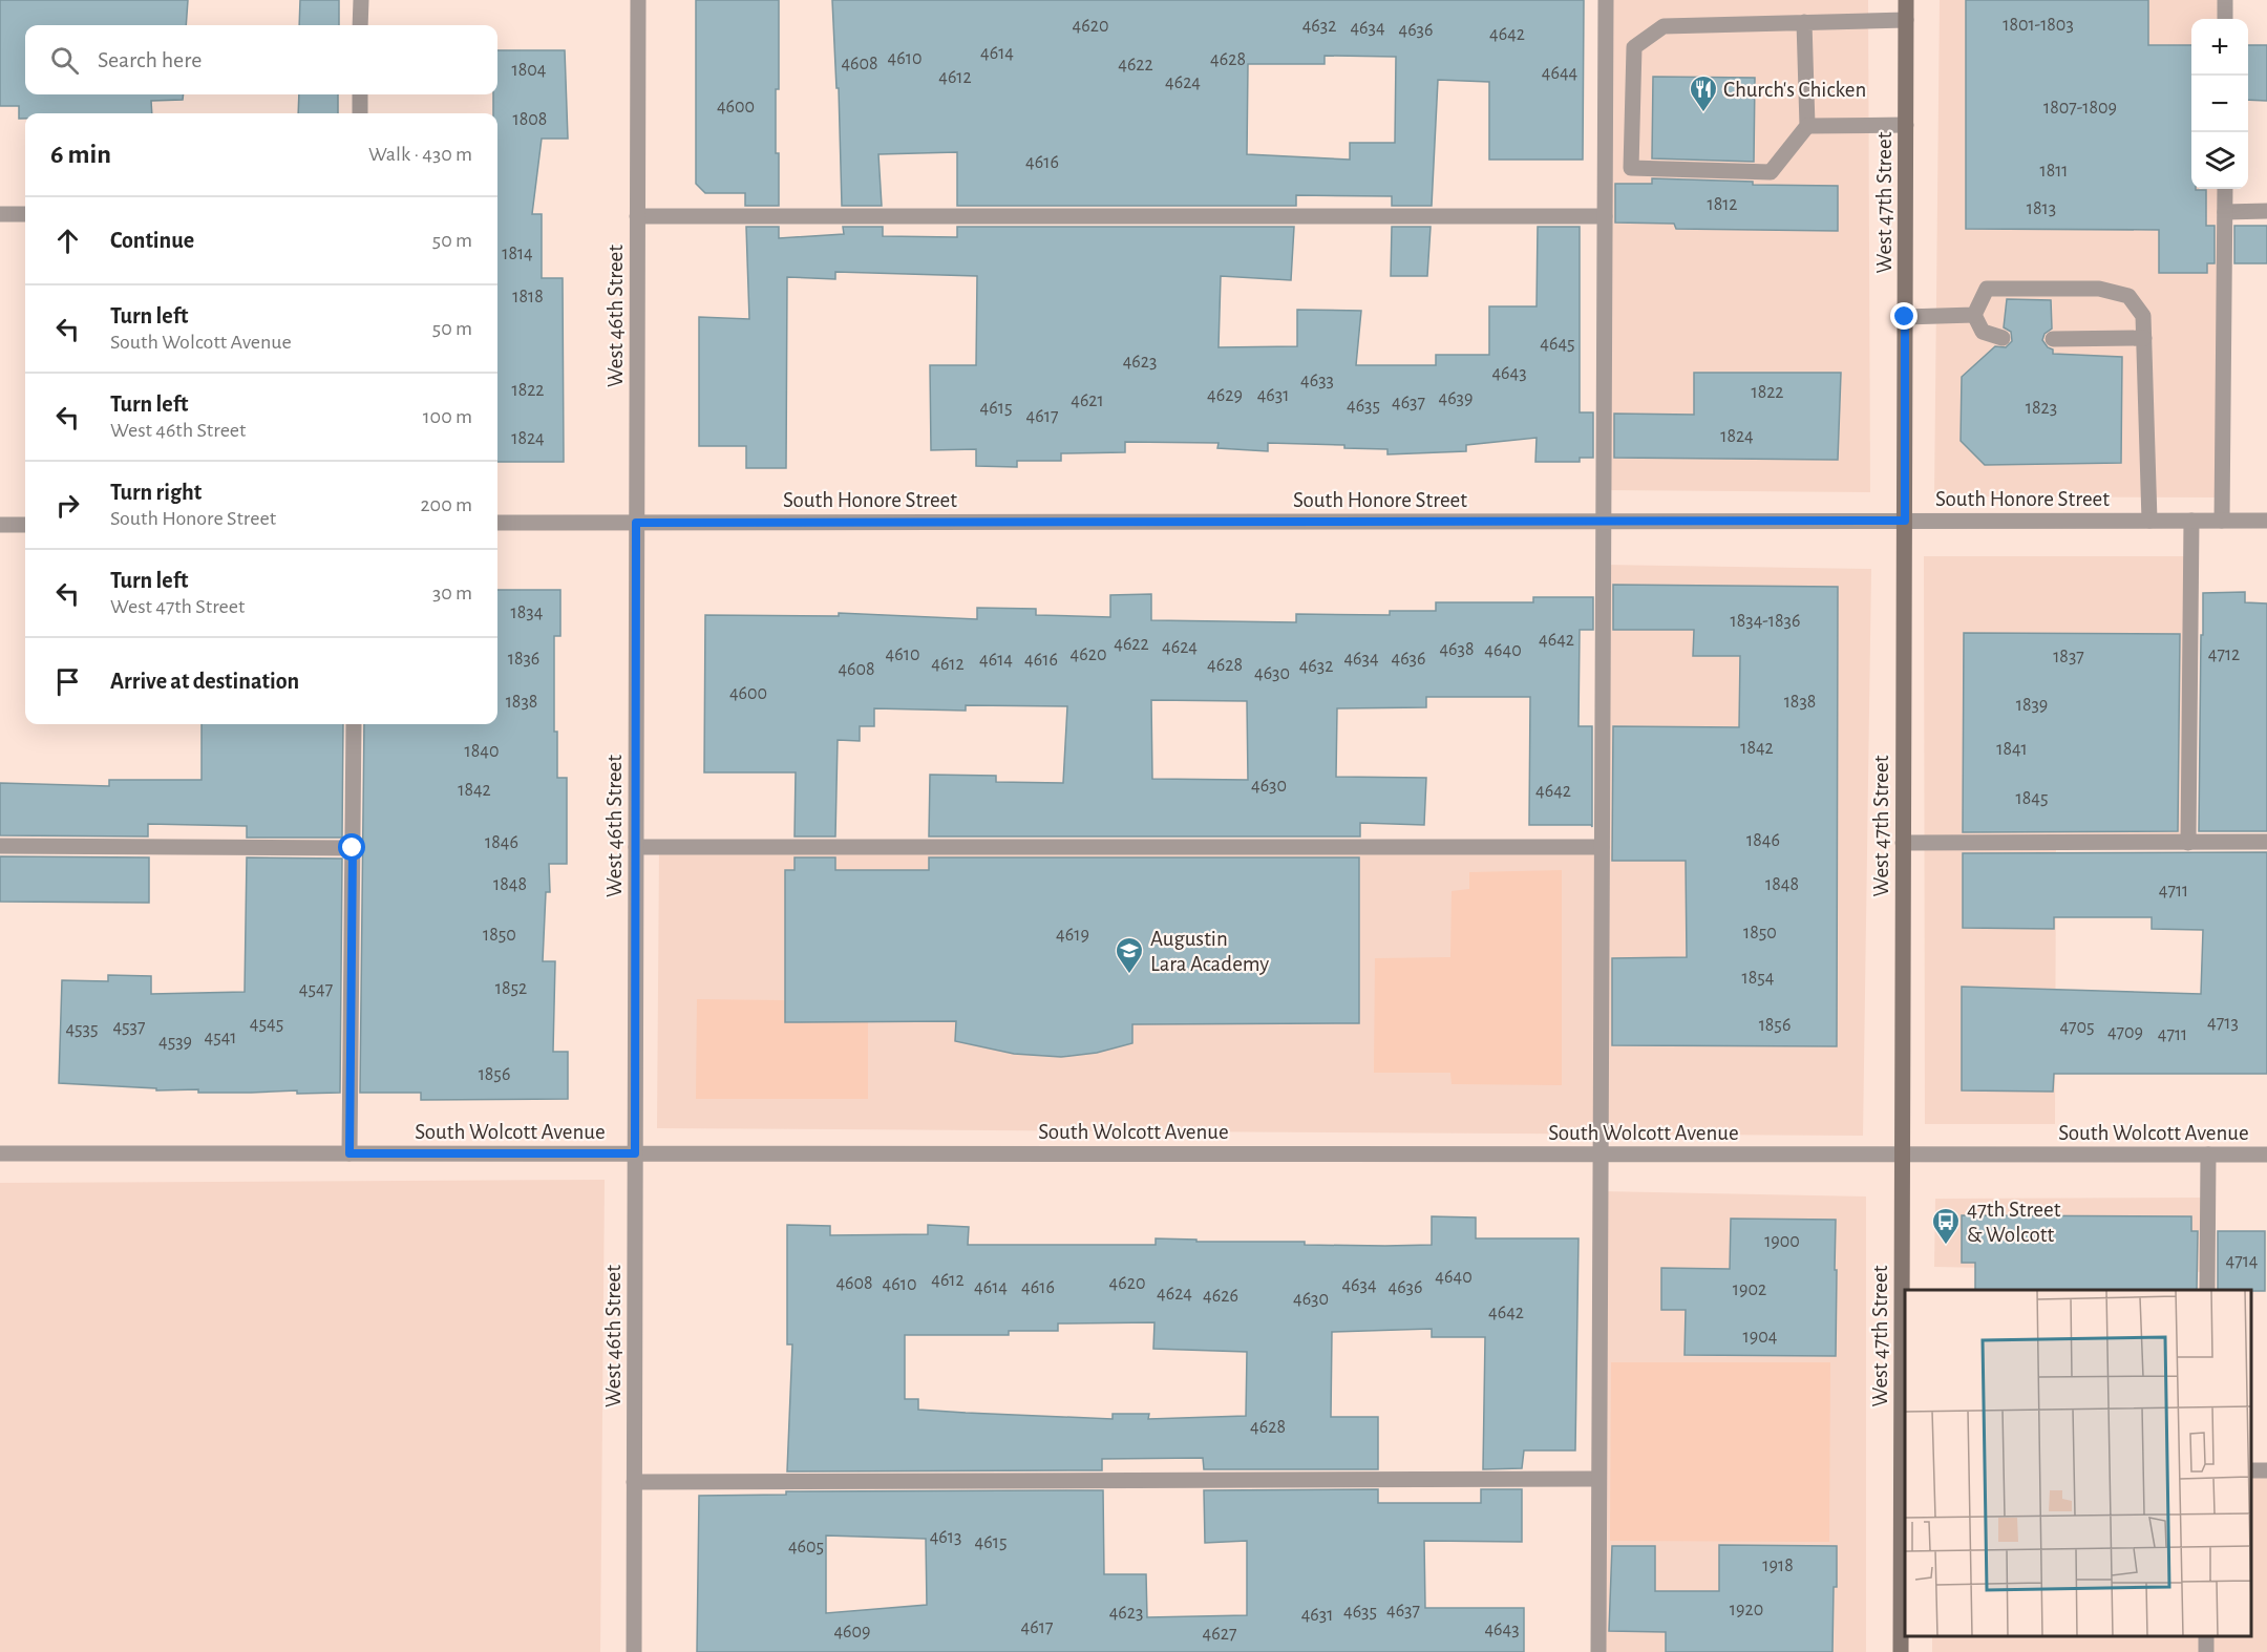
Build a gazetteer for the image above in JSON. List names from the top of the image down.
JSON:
{
  "streets": {
    "main road": ["West 47th Street"],
    "street": ["West 46th Street", "South Honore Street", "South Wolcott Avenue"]
  },
  "crossings": [
    ["West 47th Street", "South Honore Street"],
    ["West 47th Street", "South Wolcott Avenue"],
    ["West 46th Street", "South Honore Street"],
    ["West 46th Street", "South Wolcott Avenue"]
  ],
  "places": {
    "restaurant": ["Church's Chicken"],
    "school or university": ["Augustin Lara Academy"],
    "bus stop": ["47th Street & Wolcott"]
  },
  "house_numbers": [
    "1801-1803",
    "4620",
    "4632",
    "4634",
    "4636",
    "4642",
    "4614",
    "4610",
    "4628",
    "4608",
    "4622",
    "1804",
    "4644",
    "4612",
    "4624",
    "4600",
    "1807-1809",
    "1808",
    "4616",
    "1811",
    "1812",
    "1813",
    "1814",
    "1818",
    "4645",
    "4623",
    "4643",
    "4633",
    "1822",
    "1822",
    "4629",
    "4631",
    "4639",
    "4621",
    "4637",
    "4635",
    "4615",
    "1823",
    "4617",
    "1824",
    "1824",
    "1834",
    "1834-1836",
    "4642",
    "4622",
    "4624",
    "4638",
    "4640",
    "4610",
    "4620",
    "4712",
    "1837",
    "1836",
    "4634",
    "4636",
    "4614",
    "4616",
    "4612",
    "4628",
    "4632",
    "4608",
    "4630",
    "4600",
    "1838",
    "1838",
    "1839",
    "1842",
    "1841",
    "1840",
    "4630",
    "1842",
    "4642",
    "1845",
    "1846",
    "1846",
    "1848",
    "1848",
    "4711",
    "1850",
    "1850",
    "4619",
    "1854",
    "1852",
    "4547",
    "4713",
    "4545",
    "1856",
    "4537",
    "4705",
    "4535",
    "4709",
    "4711",
    "4541",
    "4539",
    "1856",
    "1900",
    "4714",
    "4640",
    "4612",
    "4608",
    "4620",
    "4610",
    "4634",
    "4614",
    "4616",
    "4636",
    "1902",
    "4624",
    "4626",
    "4630",
    "4642",
    "1904",
    "4628",
    "4613",
    "4615",
    "4605",
    "1918",
    "1920",
    "4637",
    "4635",
    "4623",
    "4631",
    "4617",
    "4643",
    "4609",
    "4627"
  ],
  "page": {
    "map_buttons": ["+", "−"],
    "search": "Search here",
    "heading": ["6 min", "Walk · 430 m"],
    "list": [
      ["Continue", "50 m"],
      ["Turn left", "South Wolcott Avenue", "50 m"],
      ["Turn left", "West 46th Street", "100 m"],
      ["Turn right", "South Honore Street", "200 m"],
      ["Turn left", "West 47th Street", "30 m"],
      "Arrive at destination"
    ]
  }
}
